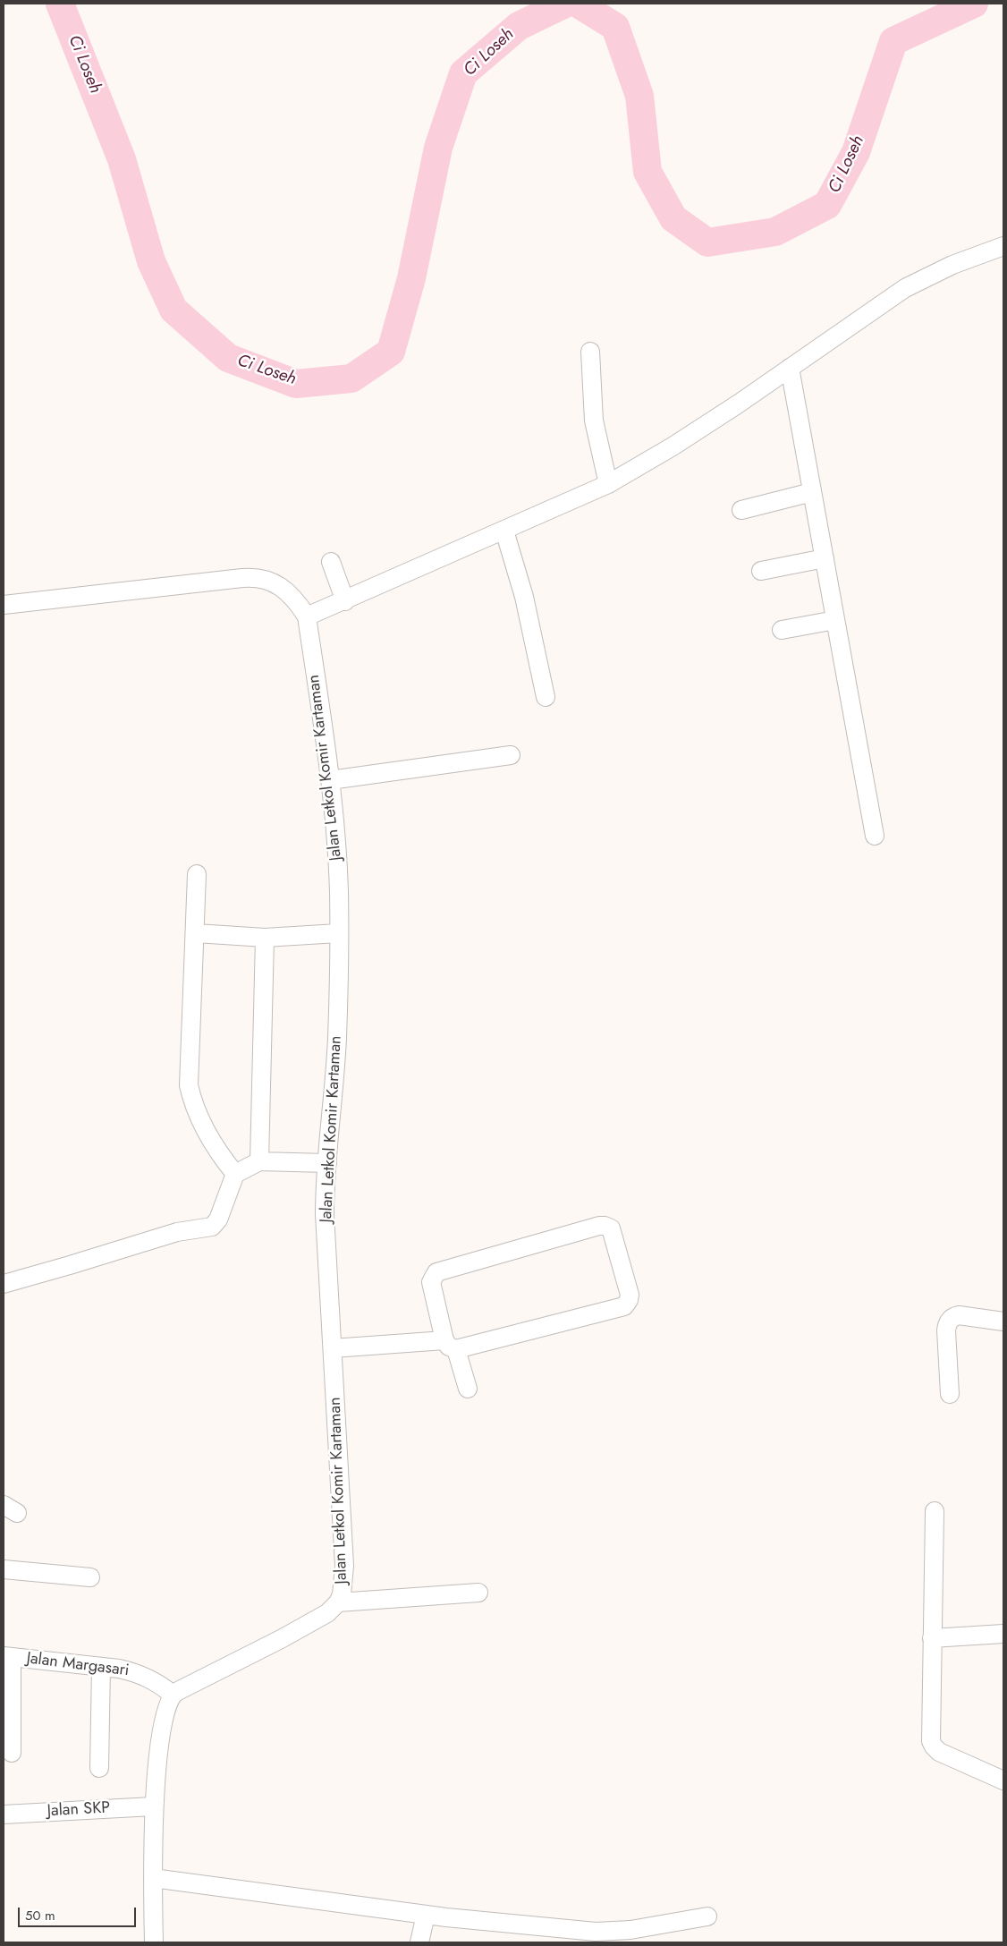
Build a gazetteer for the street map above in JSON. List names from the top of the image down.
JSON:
{
  "streets": {
    "street": ["Jalan Letkol Komir Kartaman", "Jalan Margasari", "Jalan SKP"]
  },
  "crossings": [
    ["Jalan Letkol Komir Kartaman", "Jalan Margasari"]
  ],
  "water": ["Ci Loseh"],
  "scale_bar": "50 m"
}
